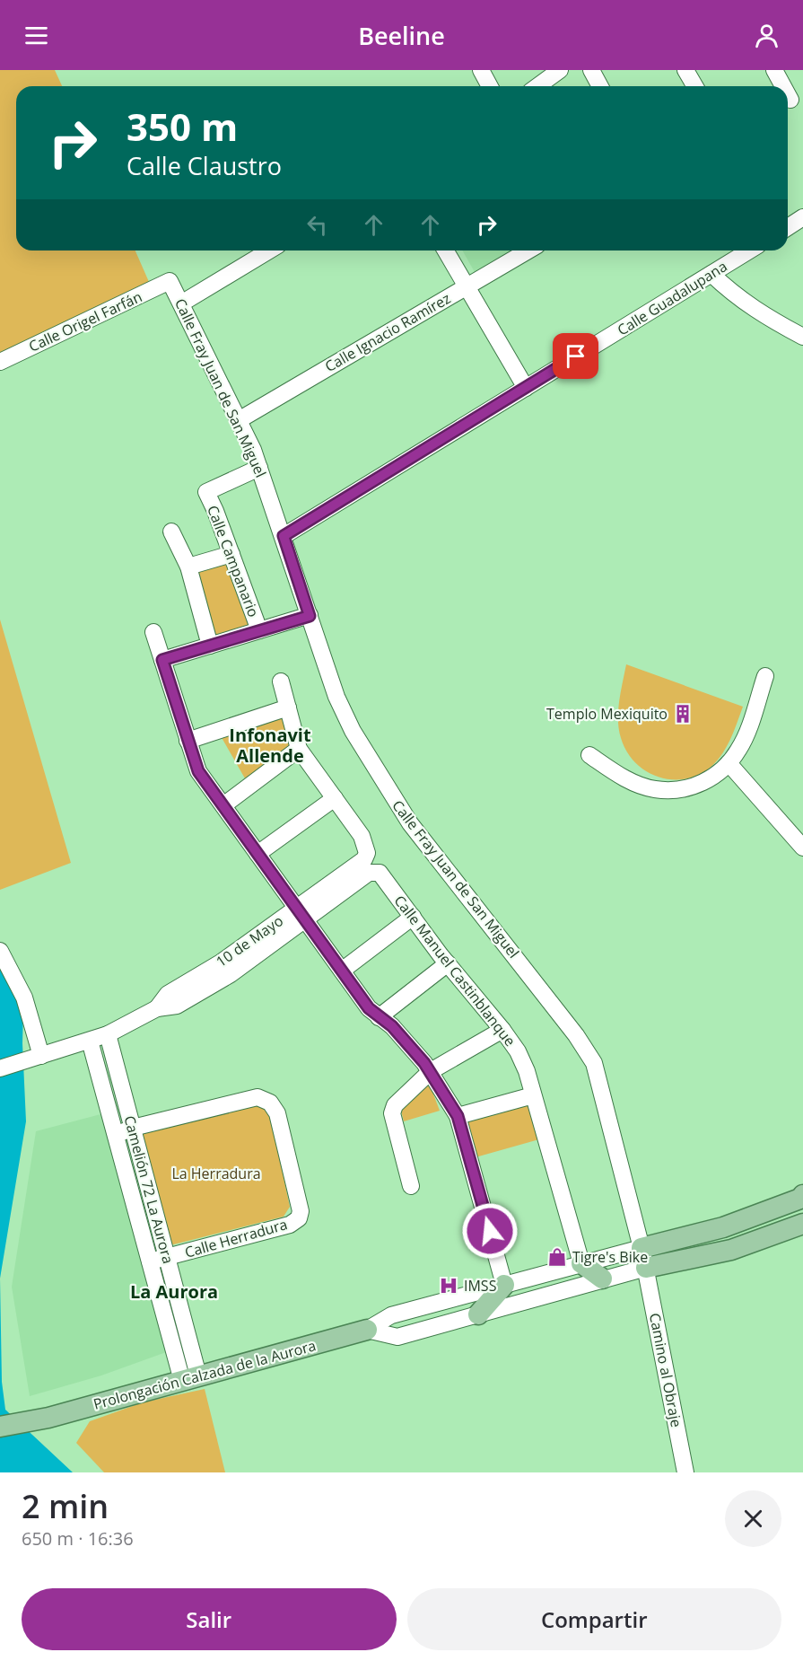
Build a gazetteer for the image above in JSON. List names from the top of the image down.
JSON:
{
  "streets": {
    "main road": ["Prolongación Calzada de la Aurora"],
    "street": [
      "Calle Guadalupana",
      "Calle Origel Farfán",
      "Calle Ignacio Ramírez",
      "Calle Fray Juan de San Miguel",
      "Calle Campanario",
      "10 de Mayo",
      "Calle Manuel Castinblanque",
      "Camelión 72 La Aurora",
      "Calle Herradura",
      "Camino al Obraje"
    ]
  },
  "crossings": [
    ["Calle Guadalupana", "Calle Fray Juan de San Miguel"],
    ["Calle Origel Farfán", "Calle Fray Juan de San Miguel"],
    ["Calle Ignacio Ramírez", "Calle Fray Juan de San Miguel"],
    ["Calle Fray Juan de San Miguel", "Calle Campanario"],
    ["Calle Fray Juan de San Miguel", "Camino al Obraje"],
    ["Calle Fray Juan de San Miguel", "Prolongación Calzada de la Aurora"],
    ["10 de Mayo", "Calle Manuel Castinblanque"],
    ["10 de Mayo", "Camelión 72 La Aurora"],
    ["Calle Manuel Castinblanque", "Prolongación Calzada de la Aurora"],
    ["Camelión 72 La Aurora", "Calle Herradura"],
    ["Camelión 72 La Aurora", "Prolongación Calzada de la Aurora"],
    ["Camino al Obraje", "Prolongación Calzada de la Aurora"]
  ],
  "districts": ["Infonavit Allende", "La Aurora"],
  "parks": ["La Herradura"],
  "places": {
    "building": ["Templo Mexiquito"],
    "shop": ["Tigre's Bike"],
    "hospital": ["IMSS"]
  },
  "page": {
    "header": "Beeline",
    "turn": ["350 m", "Calle Claustro"],
    "heading": ["2 min", "650 m · 16:36"],
    "buttons": ["Salir", "Compartir"]
  }
}
